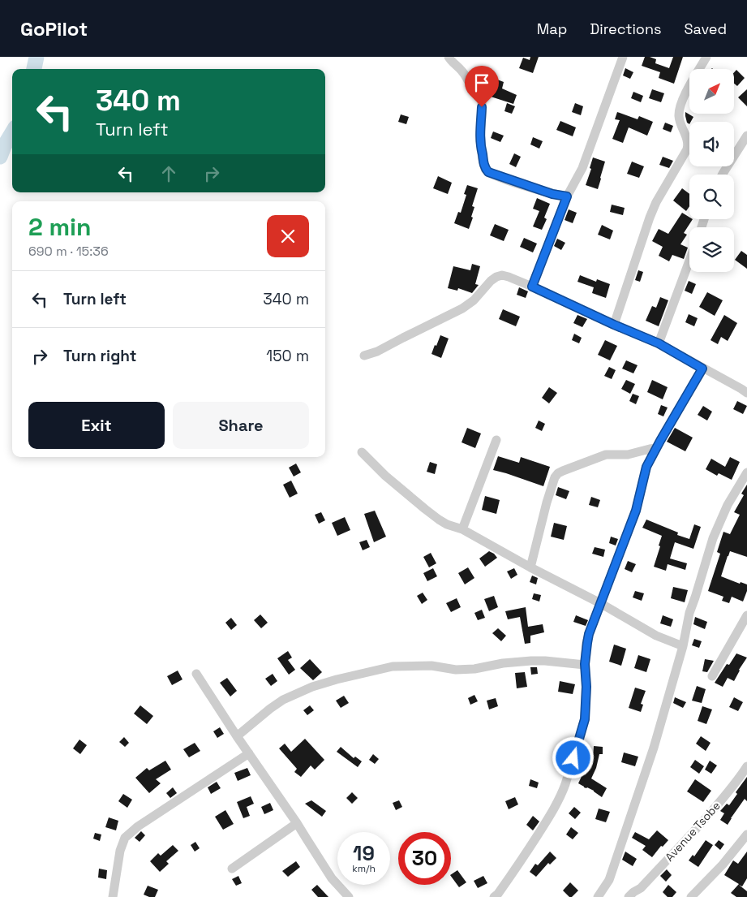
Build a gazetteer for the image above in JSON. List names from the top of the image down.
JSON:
{
  "streets": {
    "street": ["Avenue Tsobe"]
  },
  "north": "top right",
  "page": {
    "header": "GoPilot",
    "nav": ["Map", "Directions", "Saved"],
    "turn": ["340 m", "Turn left"],
    "heading": ["2 min", "690 m · 15:36"],
    "list": [
      {
        "name": "Turn left",
        "value": "340 m"
      },
      {
        "name": "Turn right",
        "value": "150 m"
      }
    ],
    "buttons": ["Exit", "Share"],
    "speed": "19 km/h",
    "limit": "30"
  }
}
